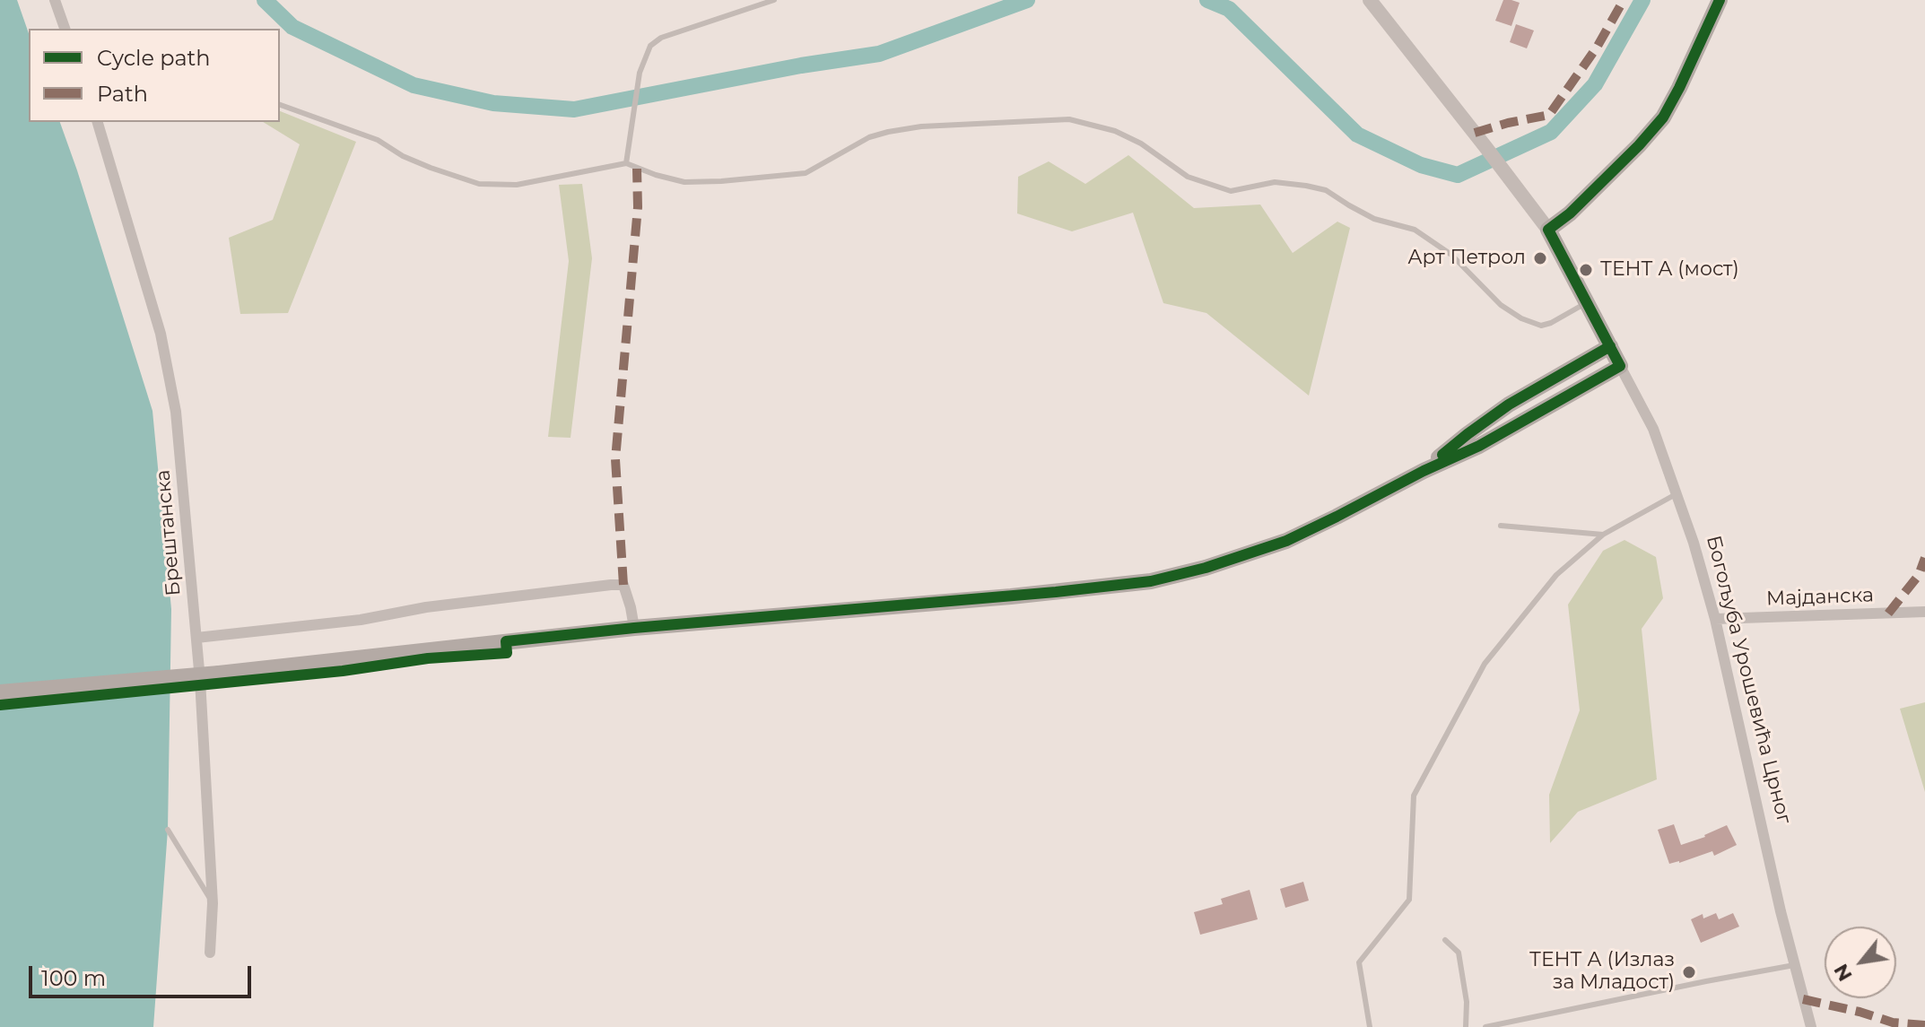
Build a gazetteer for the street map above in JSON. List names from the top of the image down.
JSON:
{
  "streets": {
    "main road": ["Богољуба Урошевића Црног"],
    "street": ["Брештанска", "Мајданска"]
  },
  "crossings": [
    ["Мајданска", "Богољуба Урошевића Црног"]
  ],
  "places": ["Арт Петрол", "ТЕНТ А (мост)", "ТЕНТ А (Излаз за Младост)"],
  "legend": ["Cycle path", "Path"],
  "scale_bar": "100 m",
  "north": "bottom left"
}
